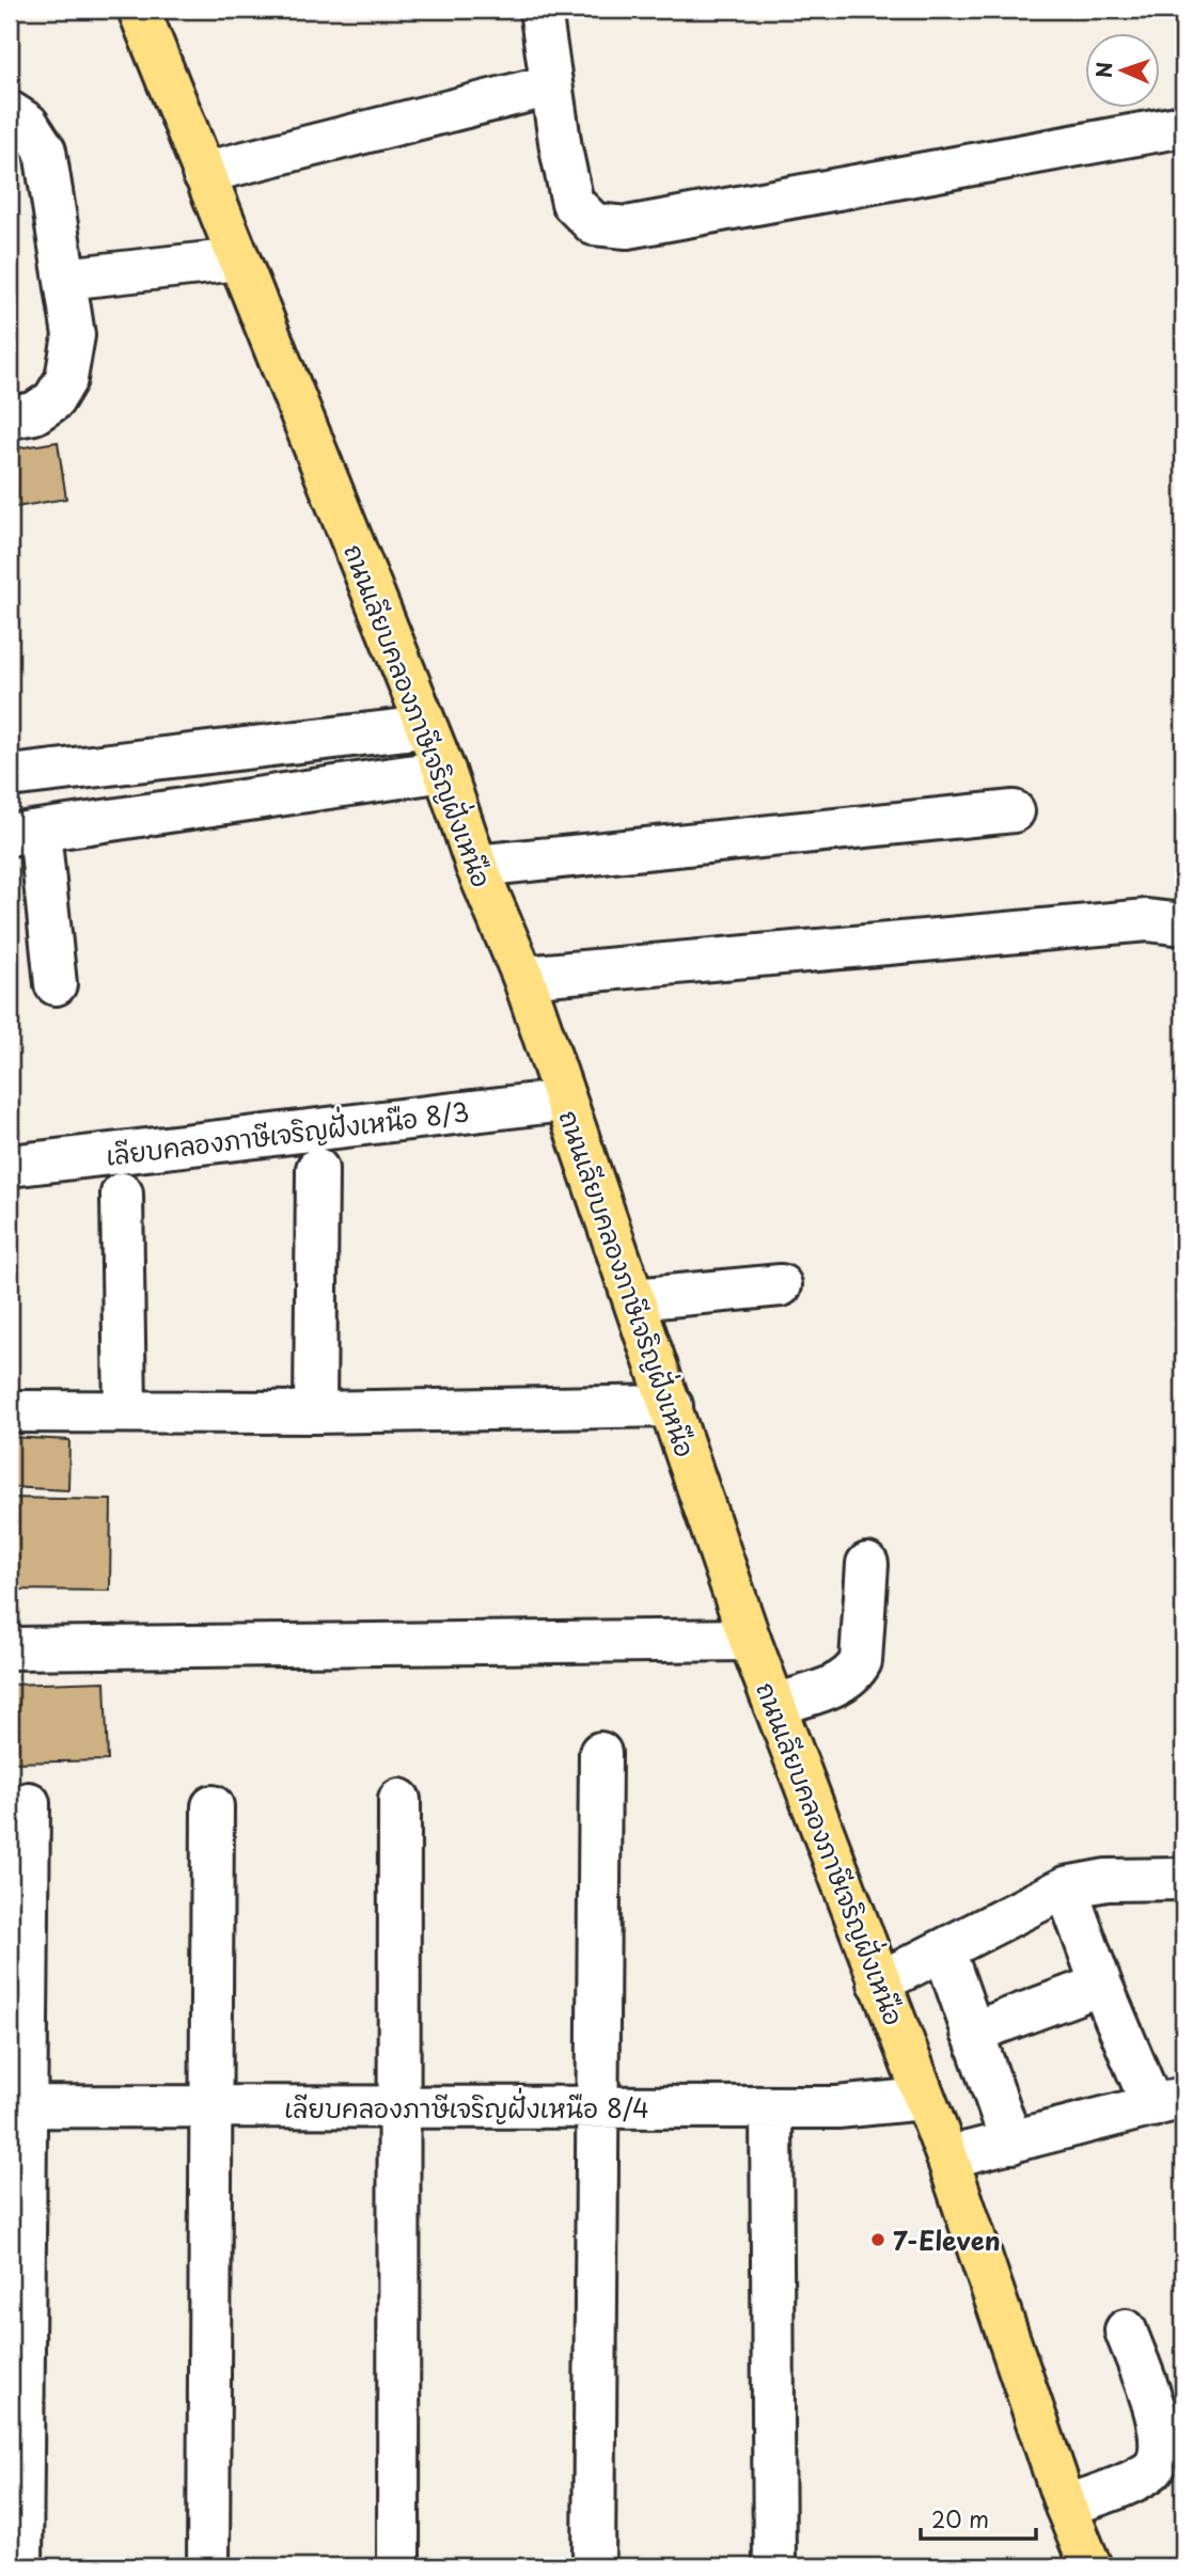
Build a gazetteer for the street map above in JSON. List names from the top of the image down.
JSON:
{
  "streets": {
    "main road": ["ถนนเลียบคลองภาษีเจริญฝั่งเหนือ"],
    "street": ["เลียบคลองภาษีเจริญฝั่งเหนือ 8/3", "เลียบคลองภาษีเจริญฝั่งเหนือ 8/4"]
  },
  "crossings": [
    ["ถนนเลียบคลองภาษีเจริญฝั่งเหนือ", "เลียบคลองภาษีเจริญฝั่งเหนือ 8/3"],
    ["ถนนเลียบคลองภาษีเจริญฝั่งเหนือ", "เลียบคลองภาษีเจริญฝั่งเหนือ 8/4"]
  ],
  "places": ["7-Eleven"],
  "scale_bar": "20 m",
  "north": "left"
}
